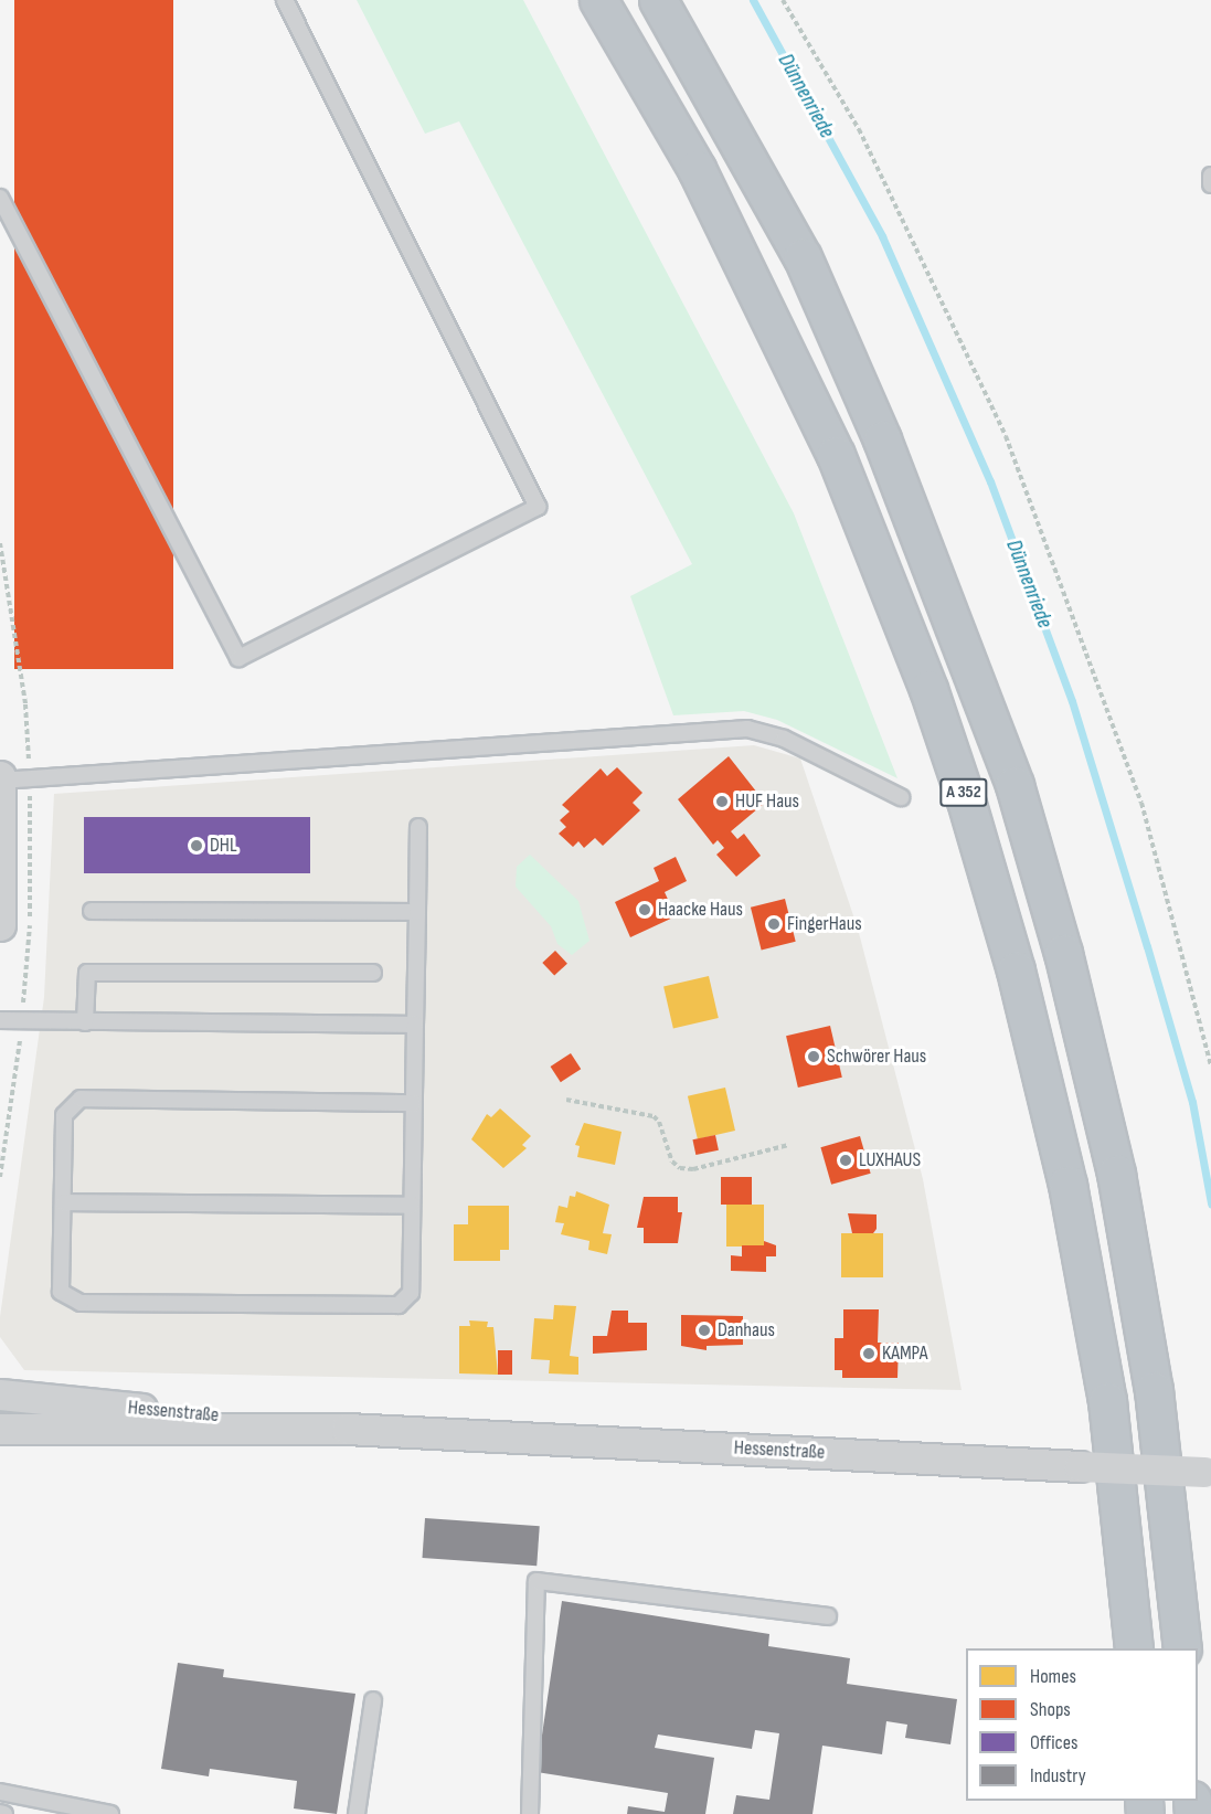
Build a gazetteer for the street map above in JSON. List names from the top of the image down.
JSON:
{
  "streets": {
    "highway": ["A 352"],
    "street": ["Hessenstraße"]
  },
  "water": ["Dünnenriede"],
  "places": [
    "HUF Haus",
    "DHL",
    "Haacke Haus",
    "FingerHaus",
    "Schwörer Haus",
    "LUXHAUS",
    "Danhaus",
    "KAMPA"
  ],
  "legend": [
    "Homes",
    "Shops",
    "Offices",
    "Industry"
  ]
}
